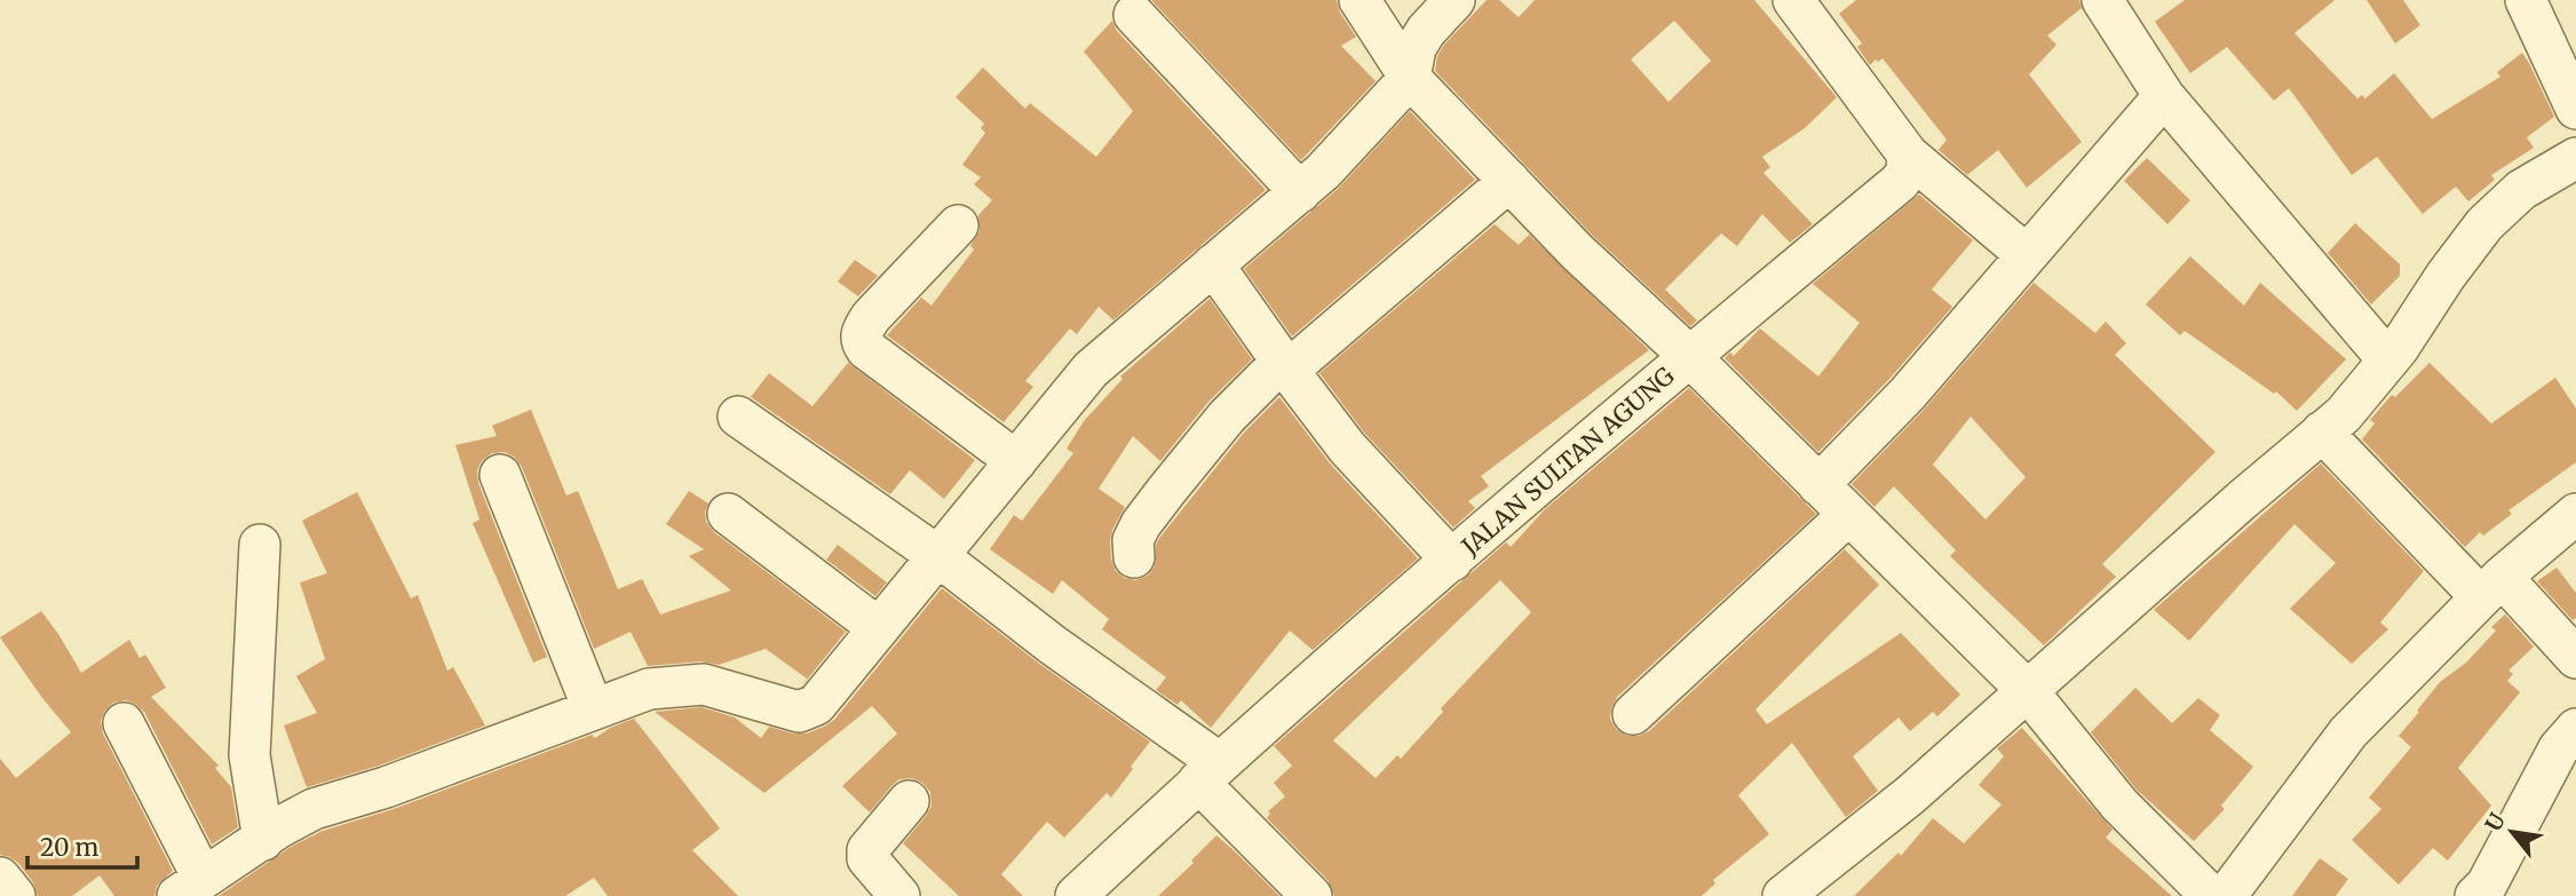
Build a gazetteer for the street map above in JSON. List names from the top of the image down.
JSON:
{
  "streets": {
    "street": ["JALAN SULTAN AGUNG"]
  },
  "scale_bar": "20 m",
  "north": "top left"
}
